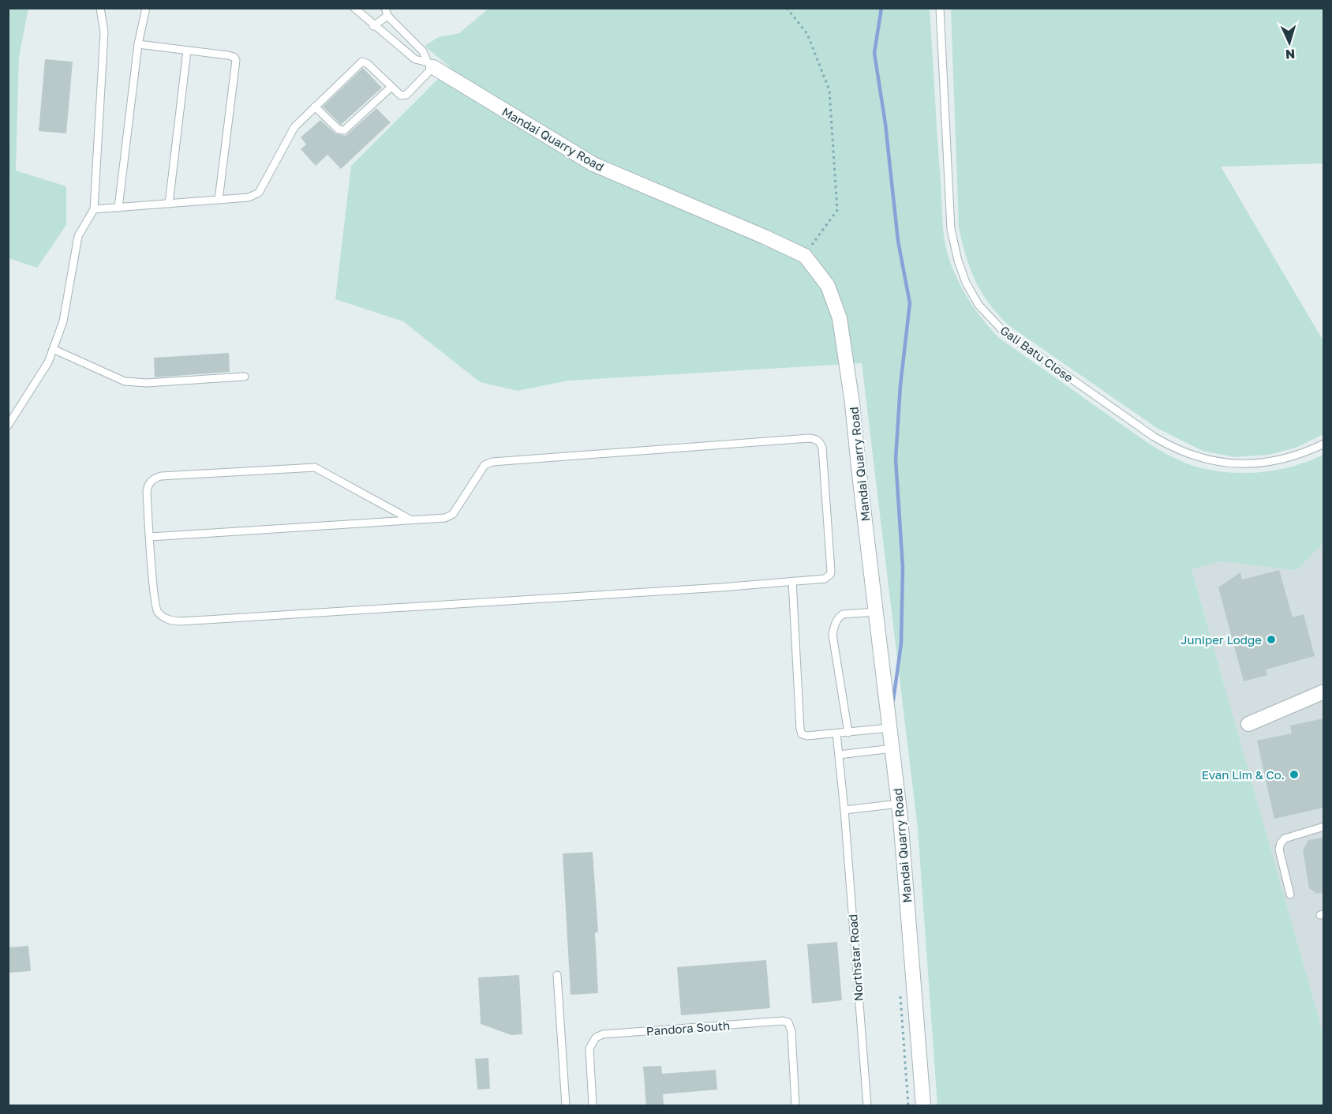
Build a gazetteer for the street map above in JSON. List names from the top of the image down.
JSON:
{
  "streets": {
    "street": ["Mandai Quarry Road"],
    "lane": ["Gali Batu Close", "Northstar Road", "Pandora South"]
  },
  "places": ["Juniper Lodge", "Evan Lim & Co."],
  "north": "bottom"
}
